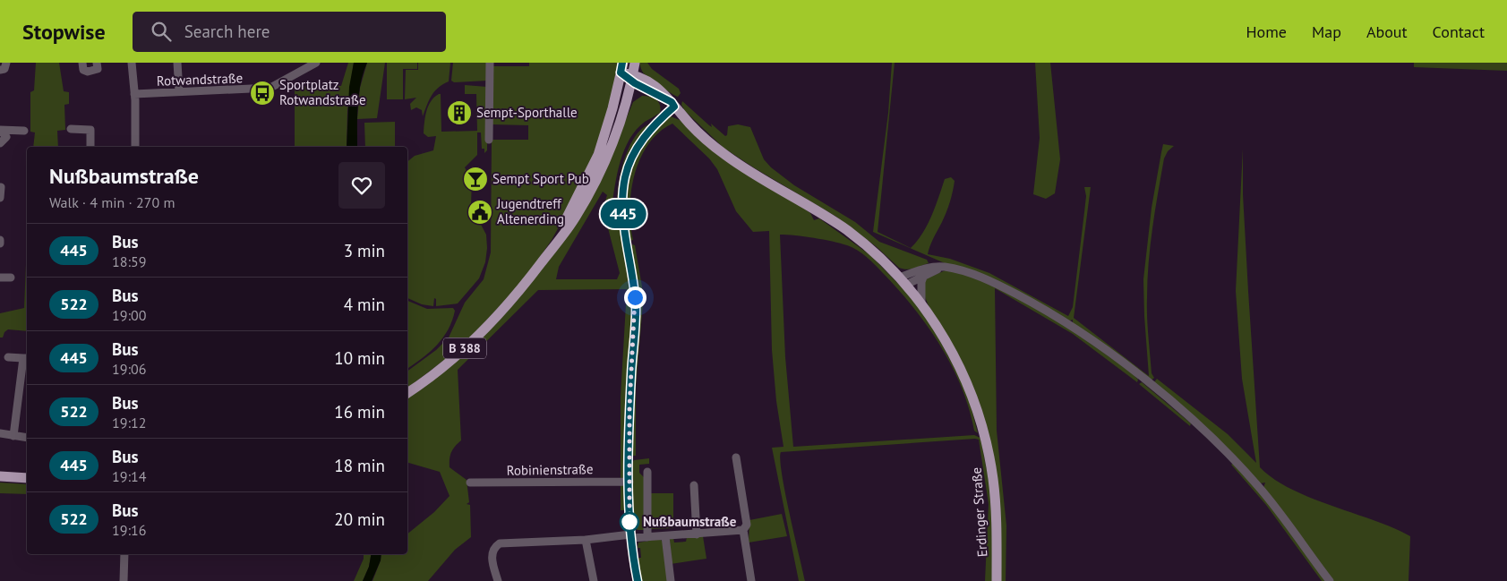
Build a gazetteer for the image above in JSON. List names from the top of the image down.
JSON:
{
  "streets": {
    "main road": ["B 388", "Erdinger Straße"],
    "street": ["Rotwandstraße", "Robinienstraße"]
  },
  "crossings": [
    ["B 388", "Erdinger Straße"]
  ],
  "places": {
    "bus stop": ["Sportplatz Rotwandstraße"],
    "building": ["Sempt-Sporthalle"],
    "bar": ["Sempt Sport Pub"],
    "public building": ["Jugendtreff Altenerding"],
    "other": ["Nußbaumstraße"]
  },
  "lines": ["bus line 445"],
  "page": {
    "header": "Stopwise",
    "search": "Search here",
    "nav": [
      "Home",
      "Map",
      "About",
      "Contact"
    ],
    "on_map": "445",
    "heading": ["Nußbaumstraße", "Walk · 4 min · 270 m"],
    "list": [
      {
        "mark": "445",
        "name": "Bus",
        "note": "18:59",
        "value": "3 min"
      },
      {
        "mark": "522",
        "name": "Bus",
        "note": "19:00",
        "value": "4 min"
      },
      {
        "mark": "445",
        "name": "Bus",
        "note": "19:06",
        "value": "10 min"
      },
      {
        "mark": "522",
        "name": "Bus",
        "note": "19:12",
        "value": "16 min"
      },
      {
        "mark": "445",
        "name": "Bus",
        "note": "19:14",
        "value": "18 min"
      },
      {
        "mark": "522",
        "name": "Bus",
        "note": "19:16",
        "value": "20 min"
      }
    ]
  }
}
